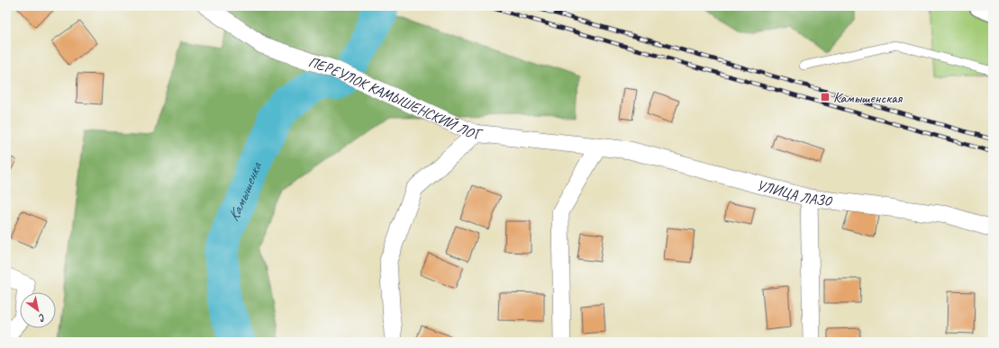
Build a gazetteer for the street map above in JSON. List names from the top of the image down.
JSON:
{
  "streets": {
    "street": ["ПЕРЕУЛОК КАМЫШЕНСКИЙ ЛОГ", "УЛИЦА ЛАЗО"]
  },
  "crossings": [
    ["ПЕРЕУЛОК КАМЫШЕНСКИЙ ЛОГ", "УЛИЦА ЛАЗО"]
  ],
  "water": ["Камышенка"],
  "places": {
    "transit": ["Камышенская"]
  },
  "north": "bottom right"
}
